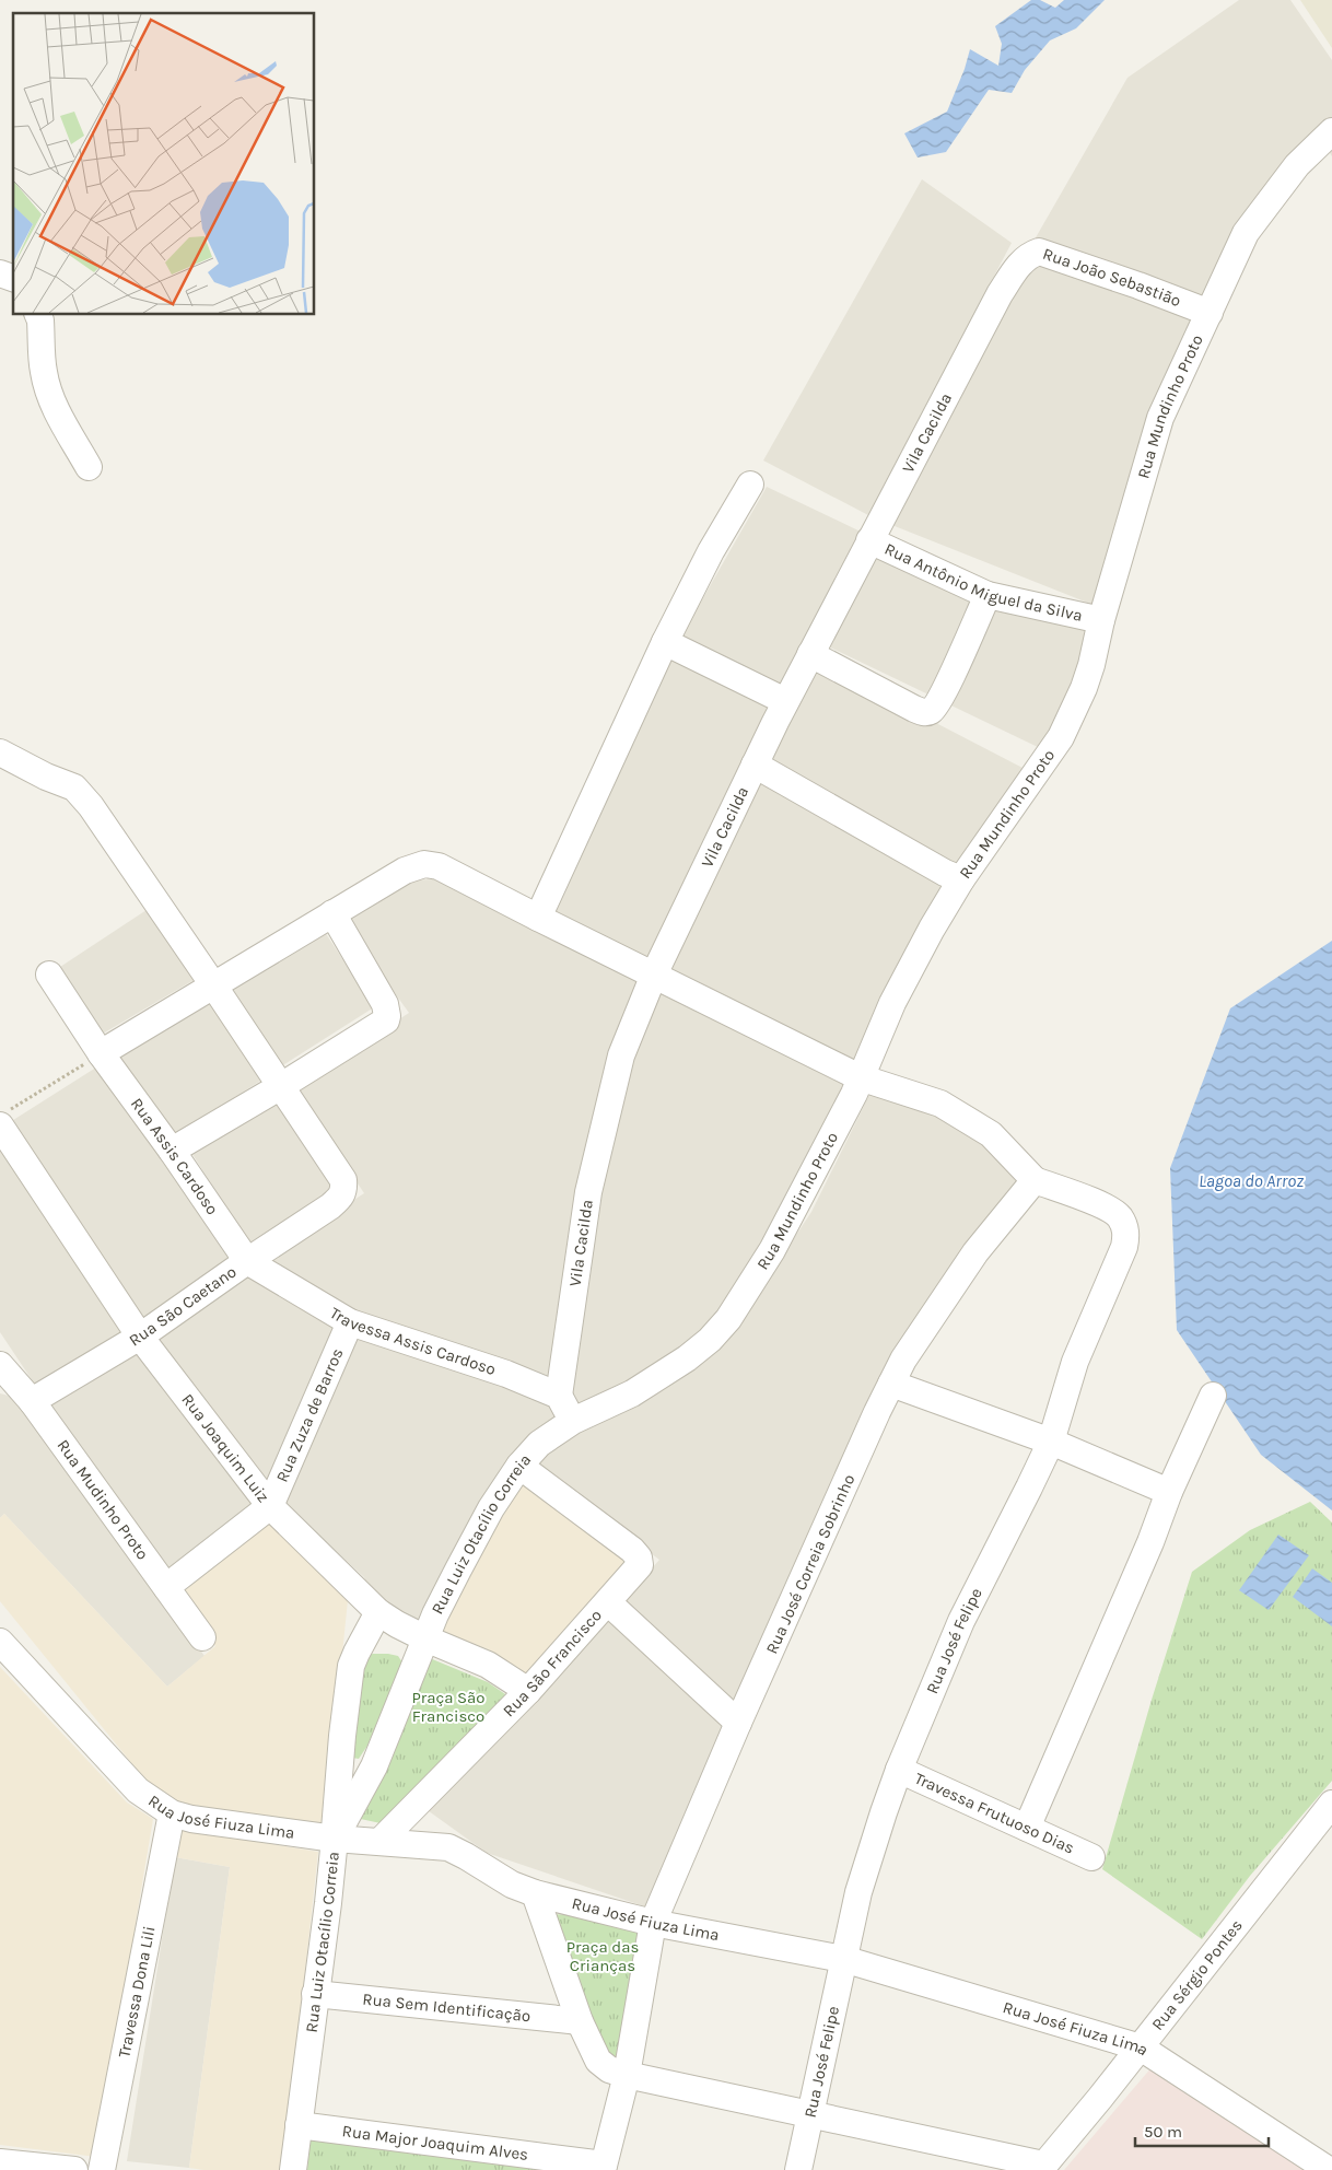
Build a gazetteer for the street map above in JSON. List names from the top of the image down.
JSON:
{
  "streets": {
    "street": [
      "Rua João Sebastião",
      "Rua Mundinho Proto",
      "Vila Cacilda",
      "Rua Antônio Miguel da Silva",
      "Rua Assis Cardoso",
      "Rua São Caetano",
      "Travessa Assis Cardoso",
      "Rua Zuza de Barros",
      "Rua Joaquim Luiz",
      "Rua Mudinho Proto",
      "Rua Luiz Otacílio Correia",
      "Rua José Correia Sobrinho",
      "Rua José Felipe",
      "Rua São Francisco",
      "Travessa Frutuoso Dias",
      "Rua José Fiuza Lima",
      "Rua Sérgio Pontes",
      "Travessa Dona Lili",
      "Rua Sem Identificação",
      "Rua Major Joaquim Alves"
    ]
  },
  "crossings": [
    ["Rua João Sebastião", "Rua Mundinho Proto"],
    ["Rua João Sebastião", "Vila Cacilda"],
    ["Rua Mundinho Proto", "Rua Antônio Miguel da Silva"],
    ["Rua Mundinho Proto", "Rua Luiz Otacílio Correia"],
    ["Vila Cacilda", "Rua Antônio Miguel da Silva"],
    ["Vila Cacilda", "Travessa Assis Cardoso"],
    ["Rua Assis Cardoso", "Rua São Caetano"],
    ["Rua Assis Cardoso", "Travessa Assis Cardoso"],
    ["Rua São Caetano", "Travessa Assis Cardoso"],
    ["Rua São Caetano", "Rua Joaquim Luiz"],
    ["Rua São Caetano", "Rua Mudinho Proto"],
    ["Travessa Assis Cardoso", "Rua Zuza de Barros"],
    ["Rua Zuza de Barros", "Rua Joaquim Luiz"],
    ["Rua Zuza de Barros", "Rua Mudinho Proto"],
    ["Rua Joaquim Luiz", "Rua Luiz Otacílio Correia"],
    ["Rua Joaquim Luiz", "Rua São Francisco"],
    ["Rua Luiz Otacílio Correia", "Rua São Francisco"],
    ["Rua Luiz Otacílio Correia", "Rua José Fiuza Lima"],
    ["Rua Luiz Otacílio Correia", "Rua Sem Identificação"],
    ["Rua Luiz Otacílio Correia", "Rua Major Joaquim Alves"],
    ["Rua José Correia Sobrinho", "Rua José Felipe"],
    ["Rua José Correia Sobrinho", "Rua José Fiuza Lima"],
    ["Rua José Correia Sobrinho", "Rua Major Joaquim Alves"],
    ["Rua José Felipe", "Travessa Frutuoso Dias"],
    ["Rua José Felipe", "Rua José Fiuza Lima"],
    ["Rua São Francisco", "Rua José Fiuza Lima"],
    ["Rua José Fiuza Lima", "Rua Sérgio Pontes"],
    ["Rua José Fiuza Lima", "Travessa Dona Lili"]
  ],
  "water": ["Lagoa do Arroz"],
  "parks": ["Praça São Francisco", "Praça das Crianças"],
  "scale_bar": "50 m"
}
